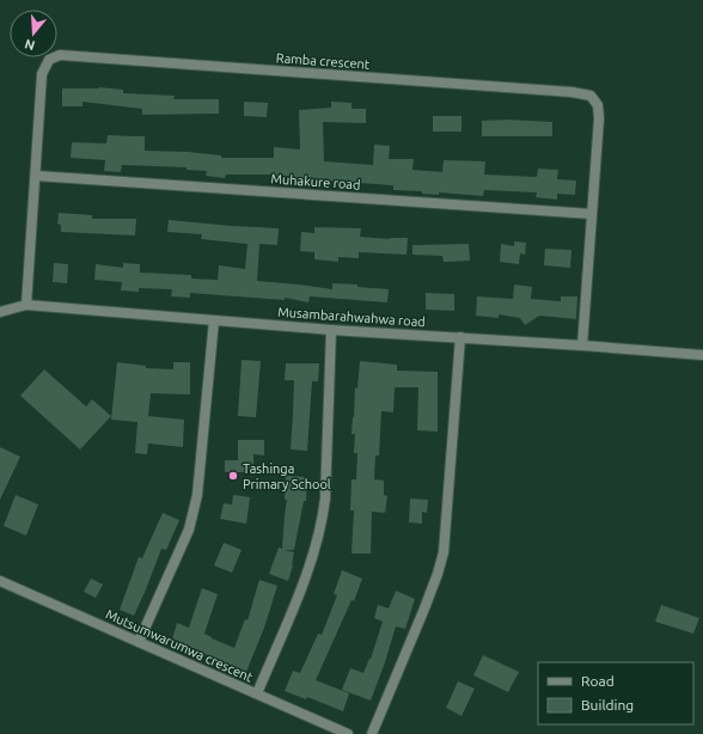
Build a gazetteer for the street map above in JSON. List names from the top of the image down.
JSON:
{
  "streets": {
    "street": [
      "Ramba crescent",
      "Muhakure road",
      "Musambarahwahwa road",
      "Mutsumwarumwa crescent"
    ]
  },
  "crossings": [
    ["Ramba crescent", "Muhakure road"],
    ["Ramba crescent", "Musambarahwahwa road"]
  ],
  "places": ["Tashinga Primary School"],
  "legend": ["Road", "Building"],
  "north": "bottom"
}
